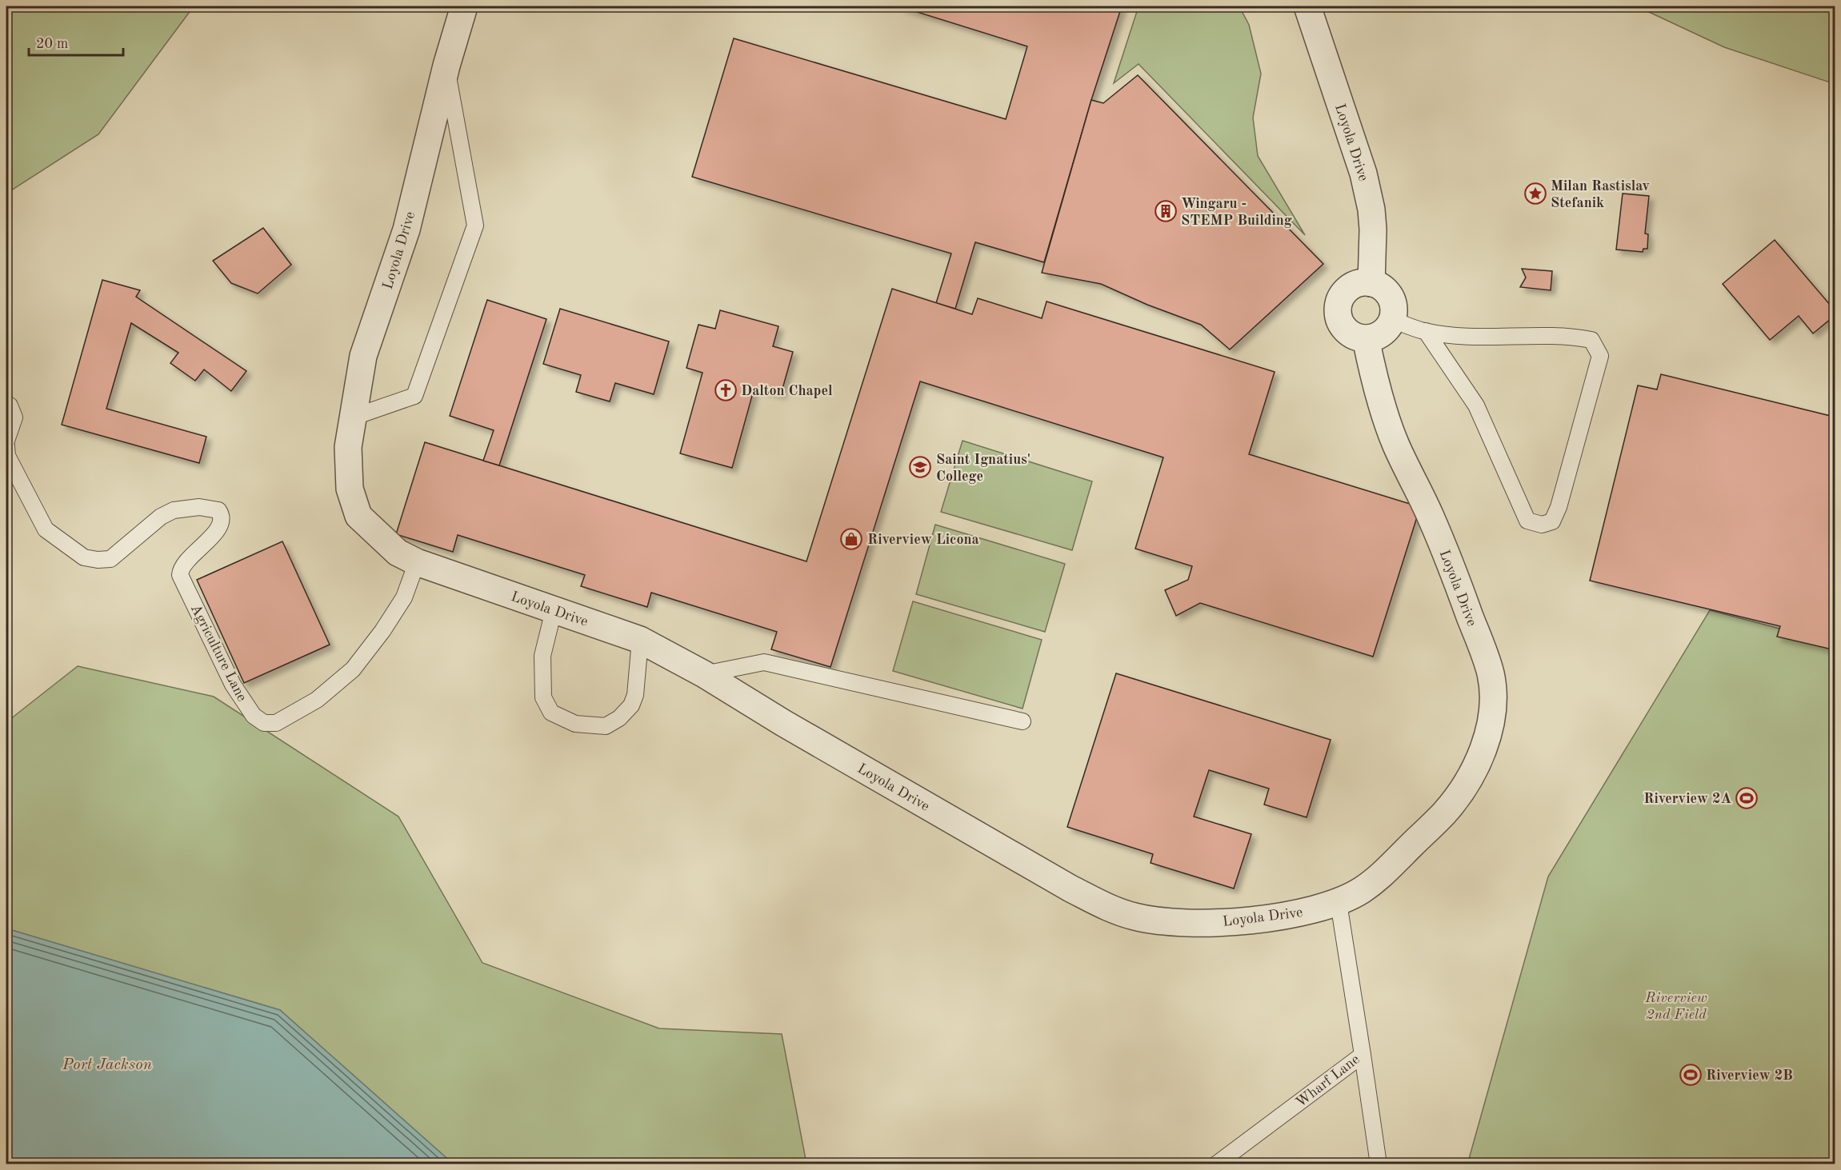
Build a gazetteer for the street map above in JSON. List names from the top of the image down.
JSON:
{
  "streets": {
    "street": ["Loyola Drive"],
    "lane": ["Agriculture Lane", "Wharf Lane"]
  },
  "crossings": [
    ["Loyola Drive", "Agriculture Lane"],
    ["Loyola Drive", "Wharf Lane"]
  ],
  "water": ["Port Jackson"],
  "parks": ["Riverview 2nd Field"],
  "places": {
    "place": ["Milan Rastislav Stefanik"],
    "building": ["Wingaru - STEMP Building"],
    "church": ["Dalton Chapel"],
    "school or university": ["Saint Ignatius' College"],
    "shop": ["Riverview Licona"],
    "sports": ["Riverview 2A", "Riverview 2B"]
  },
  "scale_bar": "20 m"
}
